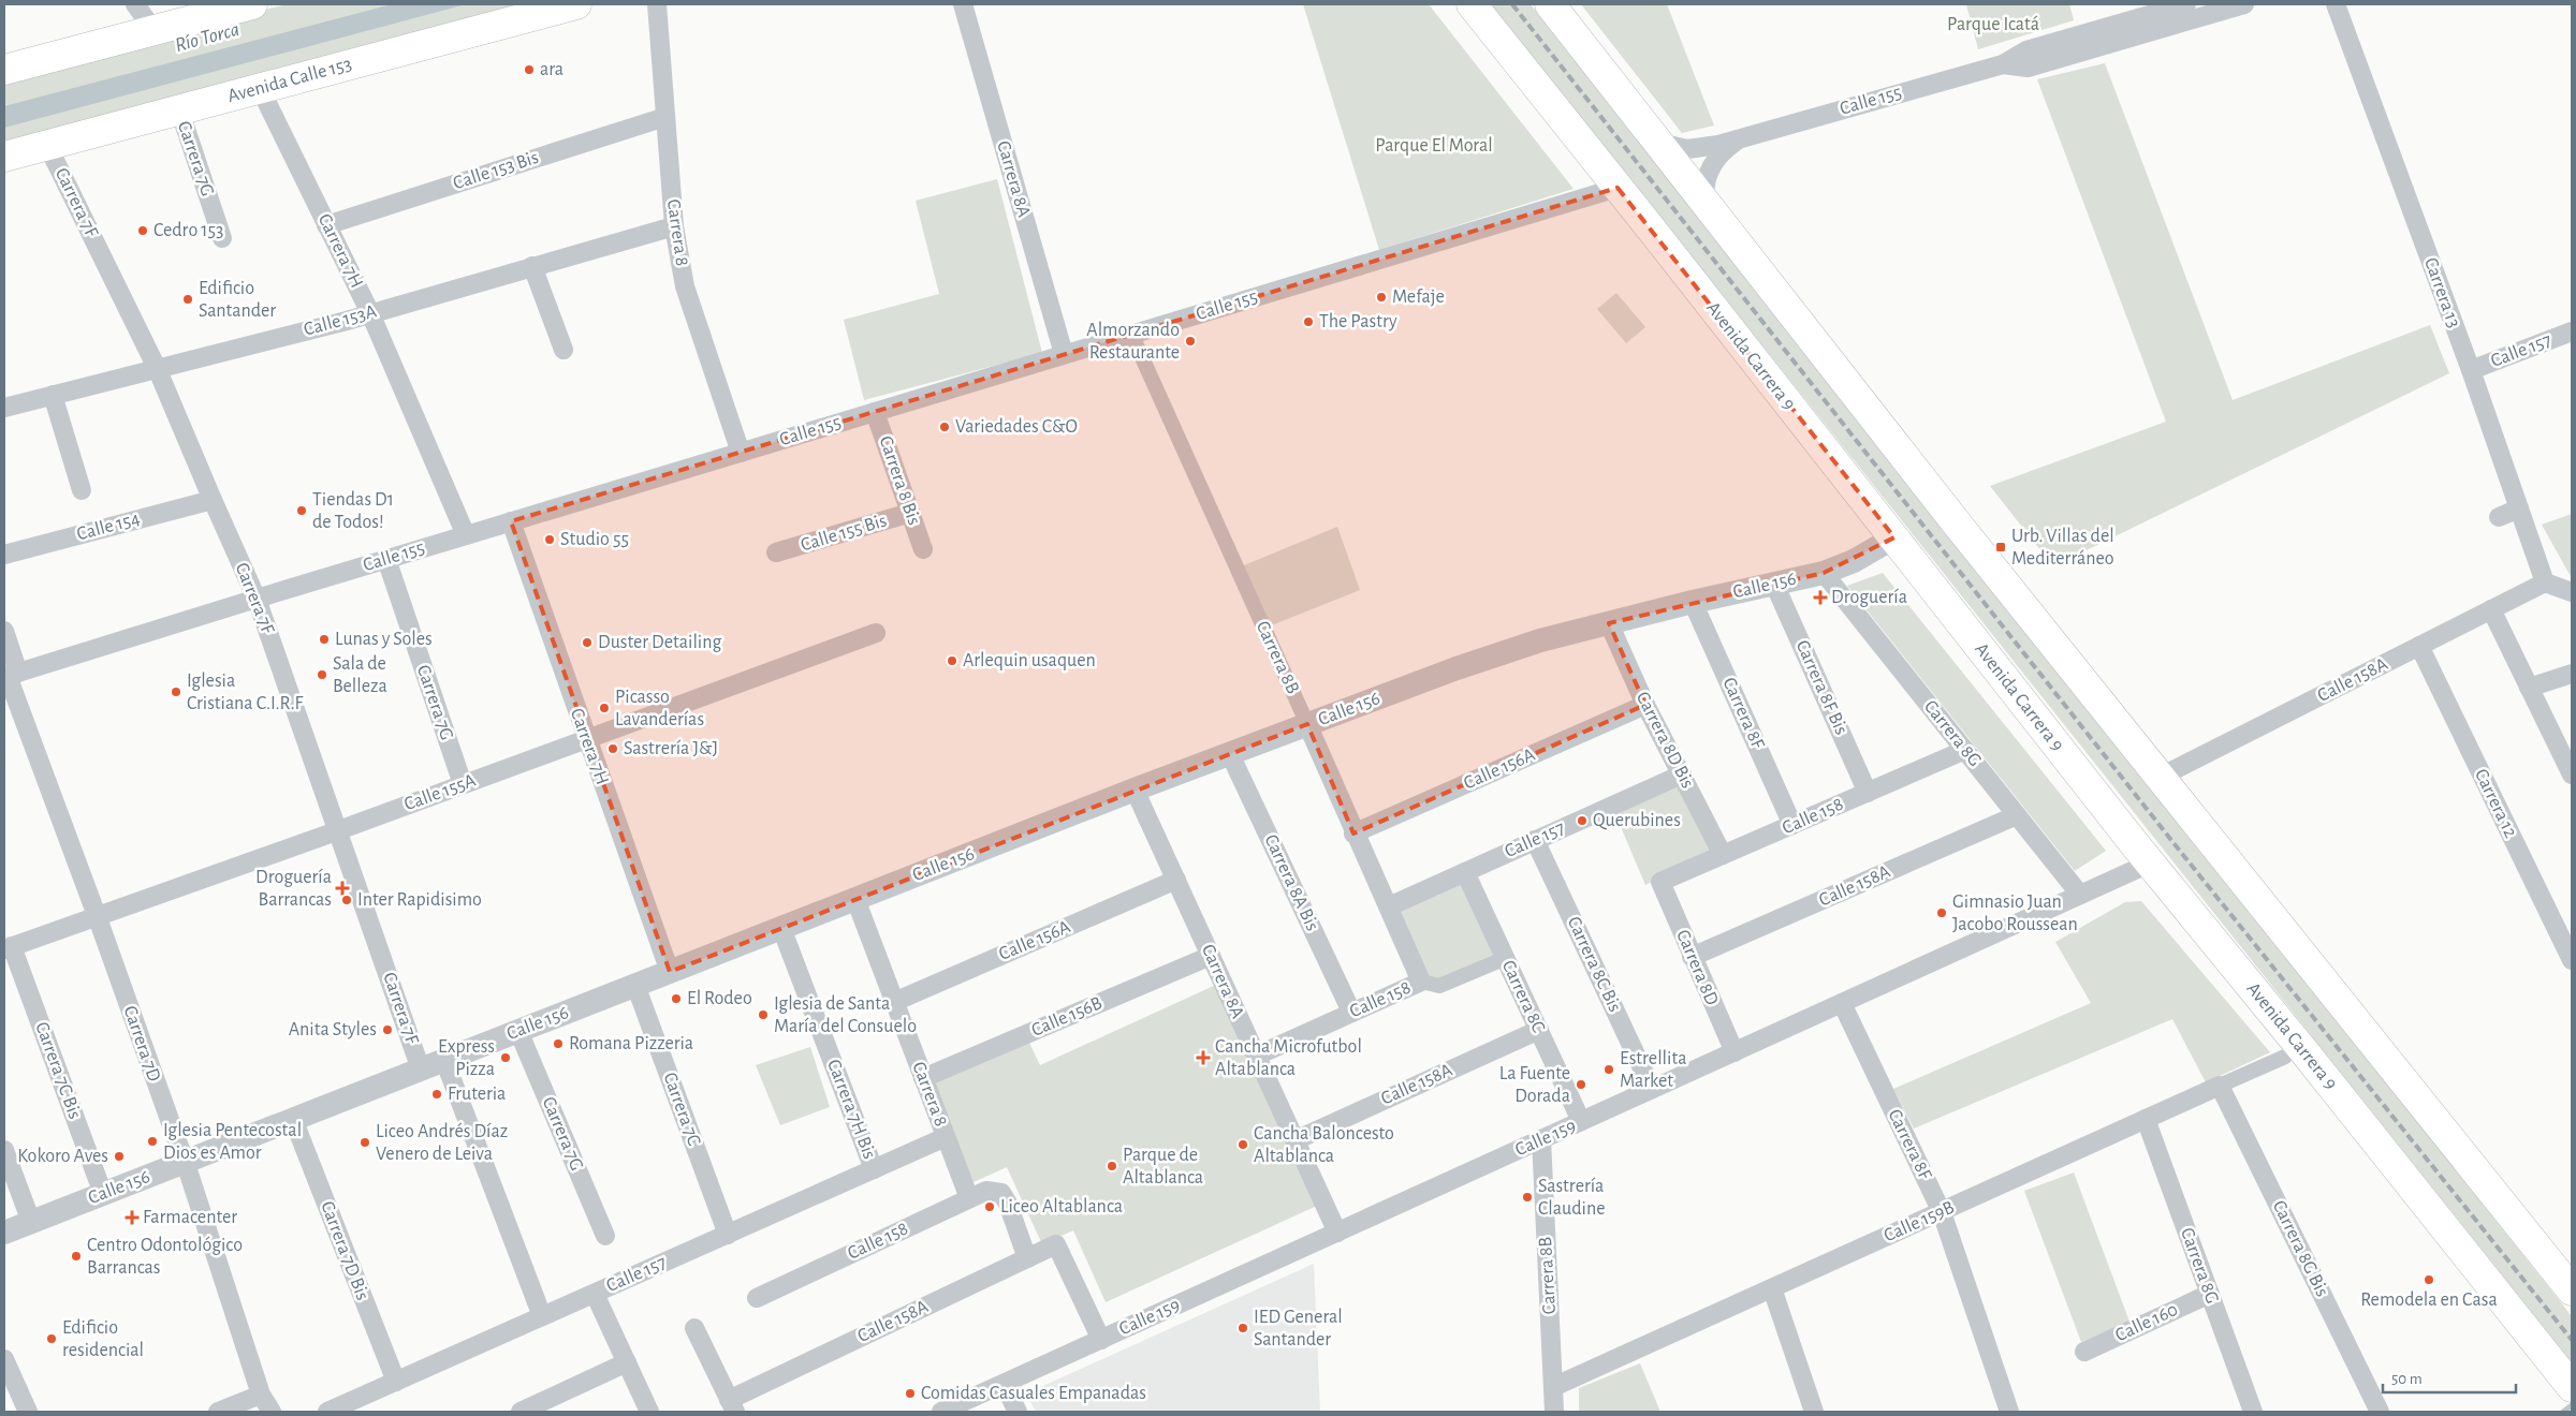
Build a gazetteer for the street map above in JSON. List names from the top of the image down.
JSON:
{
  "streets": {
    "main road": ["Avenida Calle 153", "Avenida Carrera 9"],
    "street": [
      "Calle 155",
      "Carrera 7G",
      "Calle 153 Bis",
      "Carrera 8A",
      "Carrera 7F",
      "Carrera 8",
      "Carrera 7H",
      "Carrera 13",
      "Calle 153A",
      "Calle 157",
      "Carrera 8 Bis",
      "Calle 154",
      "Calle 155 Bis",
      "Calle 156",
      "Carrera 8B",
      "Calle 158A",
      "Carrera 8F Bis",
      "Carrera 8F",
      "Carrera 8G",
      "Carrera 8D Bis",
      "Calle 156A",
      "Calle 155A",
      "Carrera 12",
      "Calle 158",
      "Carrera 8A Bis",
      "Carrera 8C Bis",
      "Carrera 8D",
      "Carrera 8C",
      "Calle 156B",
      "Carrera 7D",
      "Carrera 7C Bis",
      "Carrera 7C",
      "Carrera 7H Bis",
      "Calle 159",
      "Calle 159B",
      "Carrera 8G Bis",
      "Carrera 7D Bis",
      "Calle 160"
    ]
  },
  "crossings": [
    ["Avenida Calle 153", "Carrera 7G"],
    ["Avenida Calle 153", "Carrera 7F"],
    ["Avenida Calle 153", "Carrera 7H"],
    ["Calle 155", "Carrera 7G"],
    ["Calle 155", "Carrera 8A"],
    ["Calle 155", "Carrera 7F"],
    ["Calle 155", "Carrera 8"],
    ["Calle 155", "Carrera 7H"],
    ["Calle 155", "Avenida Carrera 9"],
    ["Calle 155", "Carrera 8 Bis"],
    ["Calle 155", "Carrera 8B"],
    ["Calle 155", "Carrera 7D"],
    ["Carrera 7G", "Calle 156"],
    ["Carrera 7G", "Calle 155A"],
    ["Calle 153 Bis", "Carrera 8"],
    ["Calle 153 Bis", "Carrera 7H"],
    ["Carrera 8A", "Calle 156"],
    ["Carrera 8A", "Calle 158A"],
    ["Carrera 8A", "Calle 156A"],
    ["Carrera 8A", "Calle 158"],
    ["Carrera 8A", "Calle 156B"],
    ["Carrera 8A", "Calle 159"],
    ["Carrera 7F", "Calle 153A"],
    ["Carrera 7F", "Calle 154"],
    ["Carrera 7F", "Calle 156"],
    ["Carrera 7F", "Calle 155A"],
    ["Carrera 8", "Calle 153A"],
    ["Carrera 8", "Calle 157"],
    ["Carrera 8", "Calle 156"],
    ["Carrera 8", "Calle 156A"],
    ["Carrera 8", "Calle 158"],
    ["Carrera 8", "Calle 156B"],
    ["Carrera 7H", "Calle 153A"],
    ["Carrera 7H", "Calle 156"],
    ["Carrera 7H", "Calle 155A"],
    ["Carrera 13", "Calle 157"],
    ["Carrera 13", "Calle 158A"],
    ["Calle 157", "Carrera 8B"],
    ["Calle 157", "Carrera 8D Bis"],
    ["Calle 157", "Carrera 8C Bis"],
    ["Calle 157", "Carrera 8C"],
    ["Calle 157", "Carrera 7C"],
    ["Calle 157", "Carrera 7H Bis"],
    ["Calle 157", "Carrera 7D Bis"],
    ["Avenida Carrera 9", "Calle 156"],
    ["Avenida Carrera 9", "Calle 159"],
    ["Carrera 8 Bis", "Calle 155 Bis"],
    ["Calle 156", "Carrera 8B"],
    ["Calle 156", "Carrera 8F Bis"],
    ["Calle 156", "Carrera 8F"],
    ["Calle 156", "Carrera 8G"],
    ["Calle 156", "Carrera 8D Bis"],
    ["Calle 156", "Carrera 8A Bis"],
    ["Calle 156", "Carrera 7D"],
    ["Calle 156", "Carrera 7C Bis"],
    ["Calle 156", "Carrera 7C"],
    ["Calle 156", "Carrera 7H Bis"],
    ["Calle 156", "Carrera 7D Bis"],
    ["Carrera 8B", "Calle 156A"],
    ["Carrera 8B", "Calle 158"],
    ["Carrera 8B", "Calle 159"],
    ["Carrera 8B", "Calle 159B"],
    ["Calle 158A", "Carrera 8G"],
    ["Calle 158A", "Carrera 12"],
    ["Calle 158A", "Calle 158"],
    ["Calle 158A", "Carrera 8D"],
    ["Calle 158A", "Carrera 8C"],
    ["Calle 158A", "Calle 159"],
    ["Carrera 8F Bis", "Calle 158"],
    ["Carrera 8F", "Calle 158"],
    ["Carrera 8F", "Calle 159"],
    ["Carrera 8F", "Calle 159B"],
    ["Carrera 8G", "Calle 158"],
    ["Carrera 8G", "Calle 159"],
    ["Carrera 8G", "Calle 159B"],
    ["Carrera 8G", "Calle 160"],
    ["Carrera 8D Bis", "Calle 156A"],
    ["Carrera 8D Bis", "Calle 158"],
    ["Calle 155A", "Carrera 7D"],
    ["Calle 155A", "Carrera 7C Bis"],
    ["Calle 158", "Carrera 8A Bis"],
    ["Calle 158", "Carrera 8D"],
    ["Calle 158", "Carrera 8C"],
    ["Carrera 8C Bis", "Calle 159"],
    ["Carrera 8D", "Calle 159"],
    ["Carrera 8C", "Calle 159"],
    ["Calle 159B", "Carrera 8G Bis"]
  ],
  "water": ["Río Torca"],
  "parks": ["Parque Icatá", "Parque El Moral"],
  "places": {
    "other": [
      "ara",
      "Cedro 153",
      "Mefaje",
      "Edificio Santander",
      "The Pastry",
      "Almorzando Restaurante",
      "Variedades C&O",
      "Tiendas D1 de Todos!",
      "Studio 55",
      "Lunas y Soles",
      "Duster Detailing",
      "Arlequin usaquen",
      "Sala de Belleza",
      "Iglesia Cristiana C.I.R.F",
      "Picasso Lavanderías",
      "Sastrería J&J",
      "Querubines",
      "Inter Rapidisimo",
      "Gimnasio Juan Jacobo Roussean",
      "El Rodeo",
      "Iglesia de Santa María del Consuelo",
      "Anita Styles",
      "Romana Pizzeria",
      "Express Pizza",
      "Estrellita Market",
      "La Fuente Dorada",
      "Fruteria",
      "Iglesia Pentecostal Dios es Amor",
      "Liceo Andrés Díaz Venero de Leiva",
      "Cancha Baloncesto Altablanca",
      "Kokoro Aves",
      "Parque de Altablanca",
      "Sastrería Claudine",
      "Liceo Altablanca",
      "Centro Odontológico Barrancas",
      "Remodela en Casa",
      "IED General Santander",
      "Edificio residencial",
      "Comidas Casuales Empanadas"
    ],
    "transit": ["Urb. Villas del Mediterráneo"],
    "health": [
      "Droguería",
      "Droguería Barrancas",
      "Cancha Microfutbol Altablanca",
      "Farmacenter"
    ]
  },
  "scale_bar": "50 m"
}
